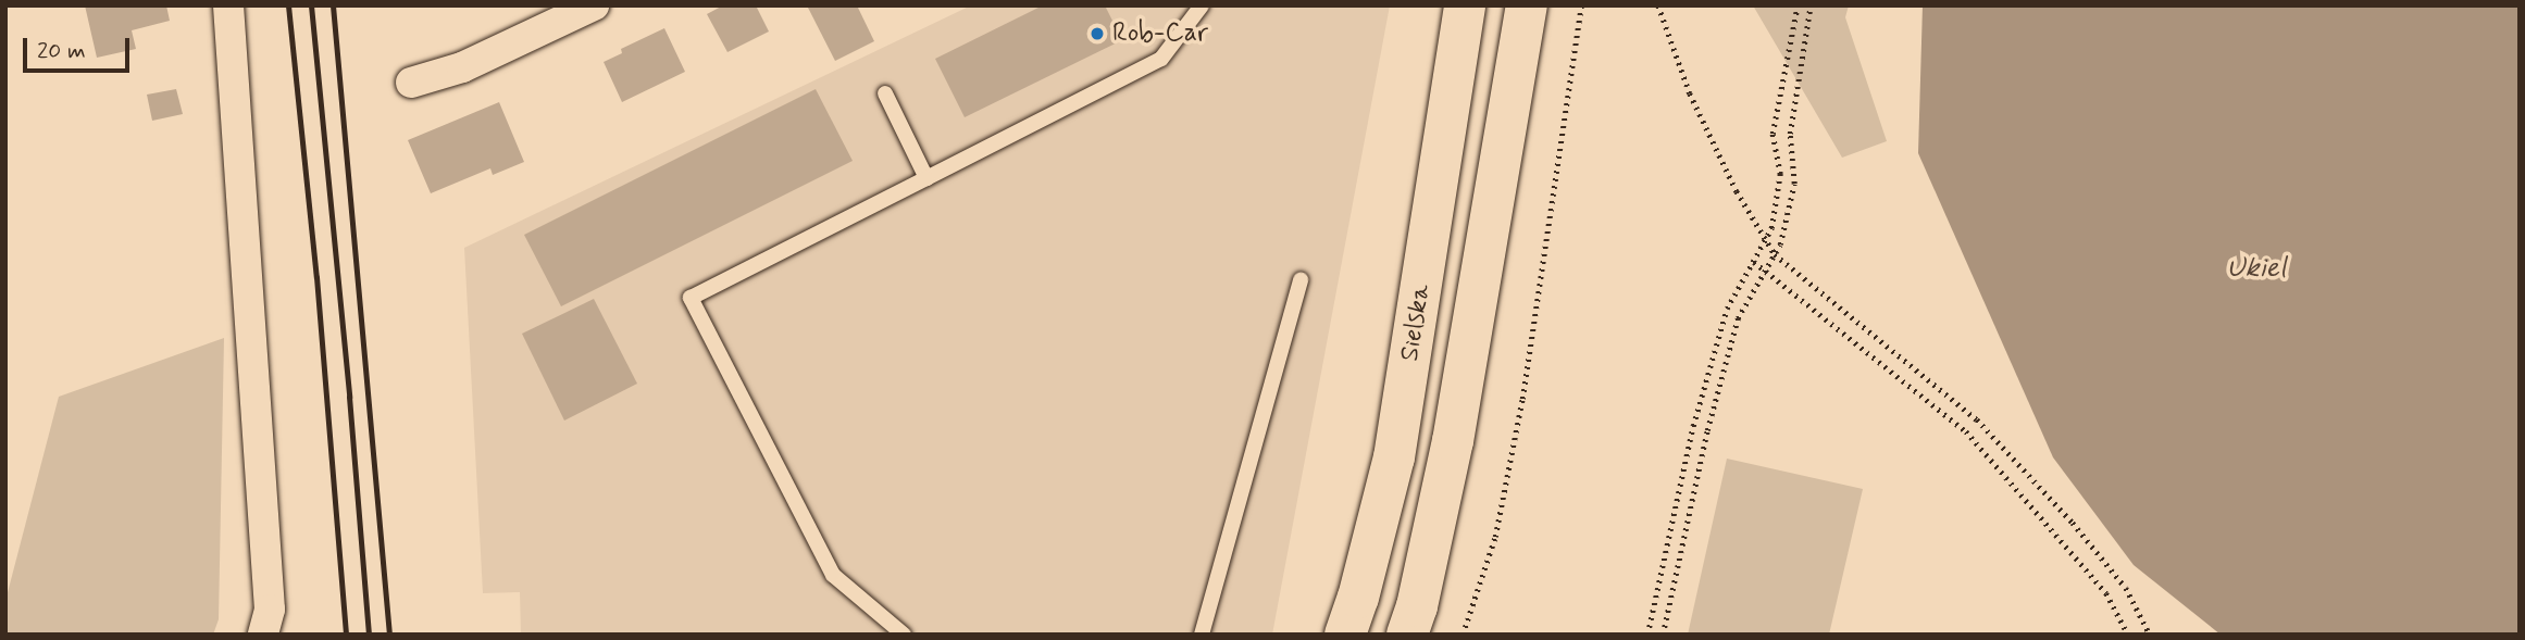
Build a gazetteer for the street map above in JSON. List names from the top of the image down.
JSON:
{
  "streets": {
    "main road": ["Sielska"]
  },
  "water": ["Ukiel"],
  "places": ["Rob-Car"],
  "scale_bar": "20 m"
}
